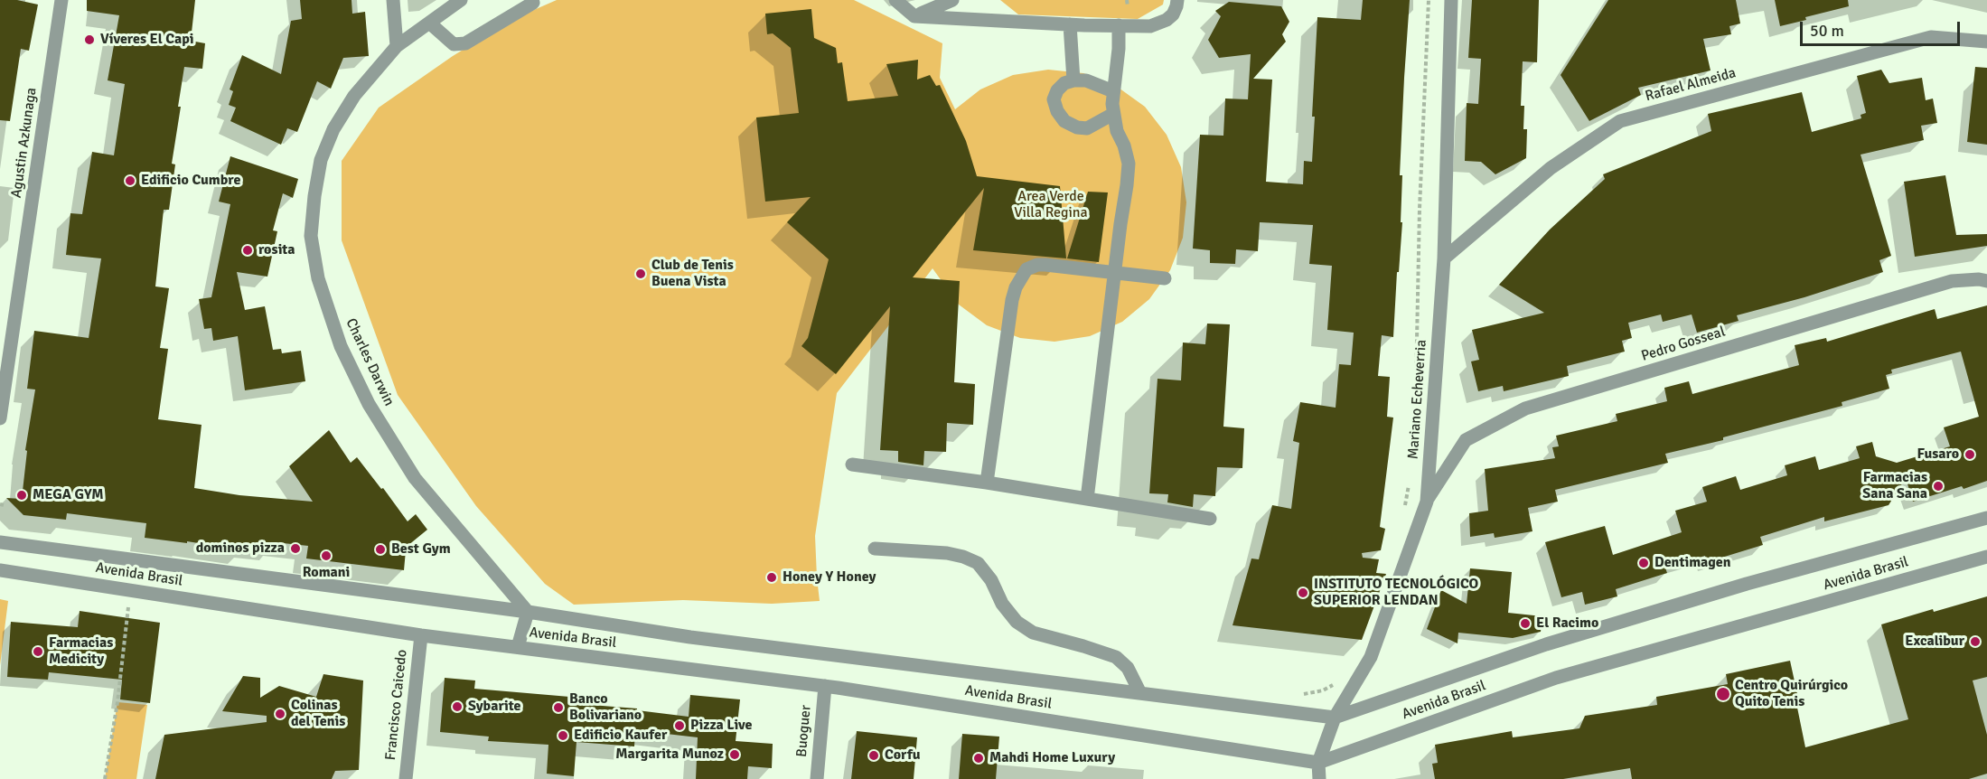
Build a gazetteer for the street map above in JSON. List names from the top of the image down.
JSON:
{
  "streets": {
    "street": [
      "Rafael Almeida",
      "Agustin Azkunaga",
      "Pedro Gosseal",
      "Charles Darwin",
      "Mariano Echeverria",
      "Avenida Brasil",
      "Francisco Caicedo",
      "Buoguer"
    ]
  },
  "crossings": [
    ["Rafael Almeida", "Mariano Echeverria"],
    ["Pedro Gosseal", "Mariano Echeverria"],
    ["Charles Darwin", "Avenida Brasil"],
    ["Mariano Echeverria", "Avenida Brasil"],
    ["Avenida Brasil", "Francisco Caicedo"],
    ["Avenida Brasil", "Buoguer"]
  ],
  "parks": ["Area Verde Villa Regina"],
  "places": [
    "Víveres El Capi",
    "Edificio Cumbre",
    "rosita",
    "Club de Tenis Buena Vista",
    "Fusaro",
    "Farmacias Sana Sana",
    "MEGA GYM",
    "dominos pizza",
    "Best Gym",
    "Romani",
    "Dentimagen",
    "Honey Y Honey",
    "INSTITUTO TECNOLÓGICO SUPERIOR LENDAN",
    "El Racimo",
    "Excalibur",
    "Farmacias Medicity",
    "Centro Quirúrgico Quito Tenis",
    "Sybarite",
    "Banco Bolivariano",
    "Colinas del Tenis",
    "Pizza Live",
    "Edificio Kaufer",
    "Margarita Munoz",
    "Corfu",
    "Mahdi Home Luxury"
  ],
  "scale_bar": "50 m"
}
